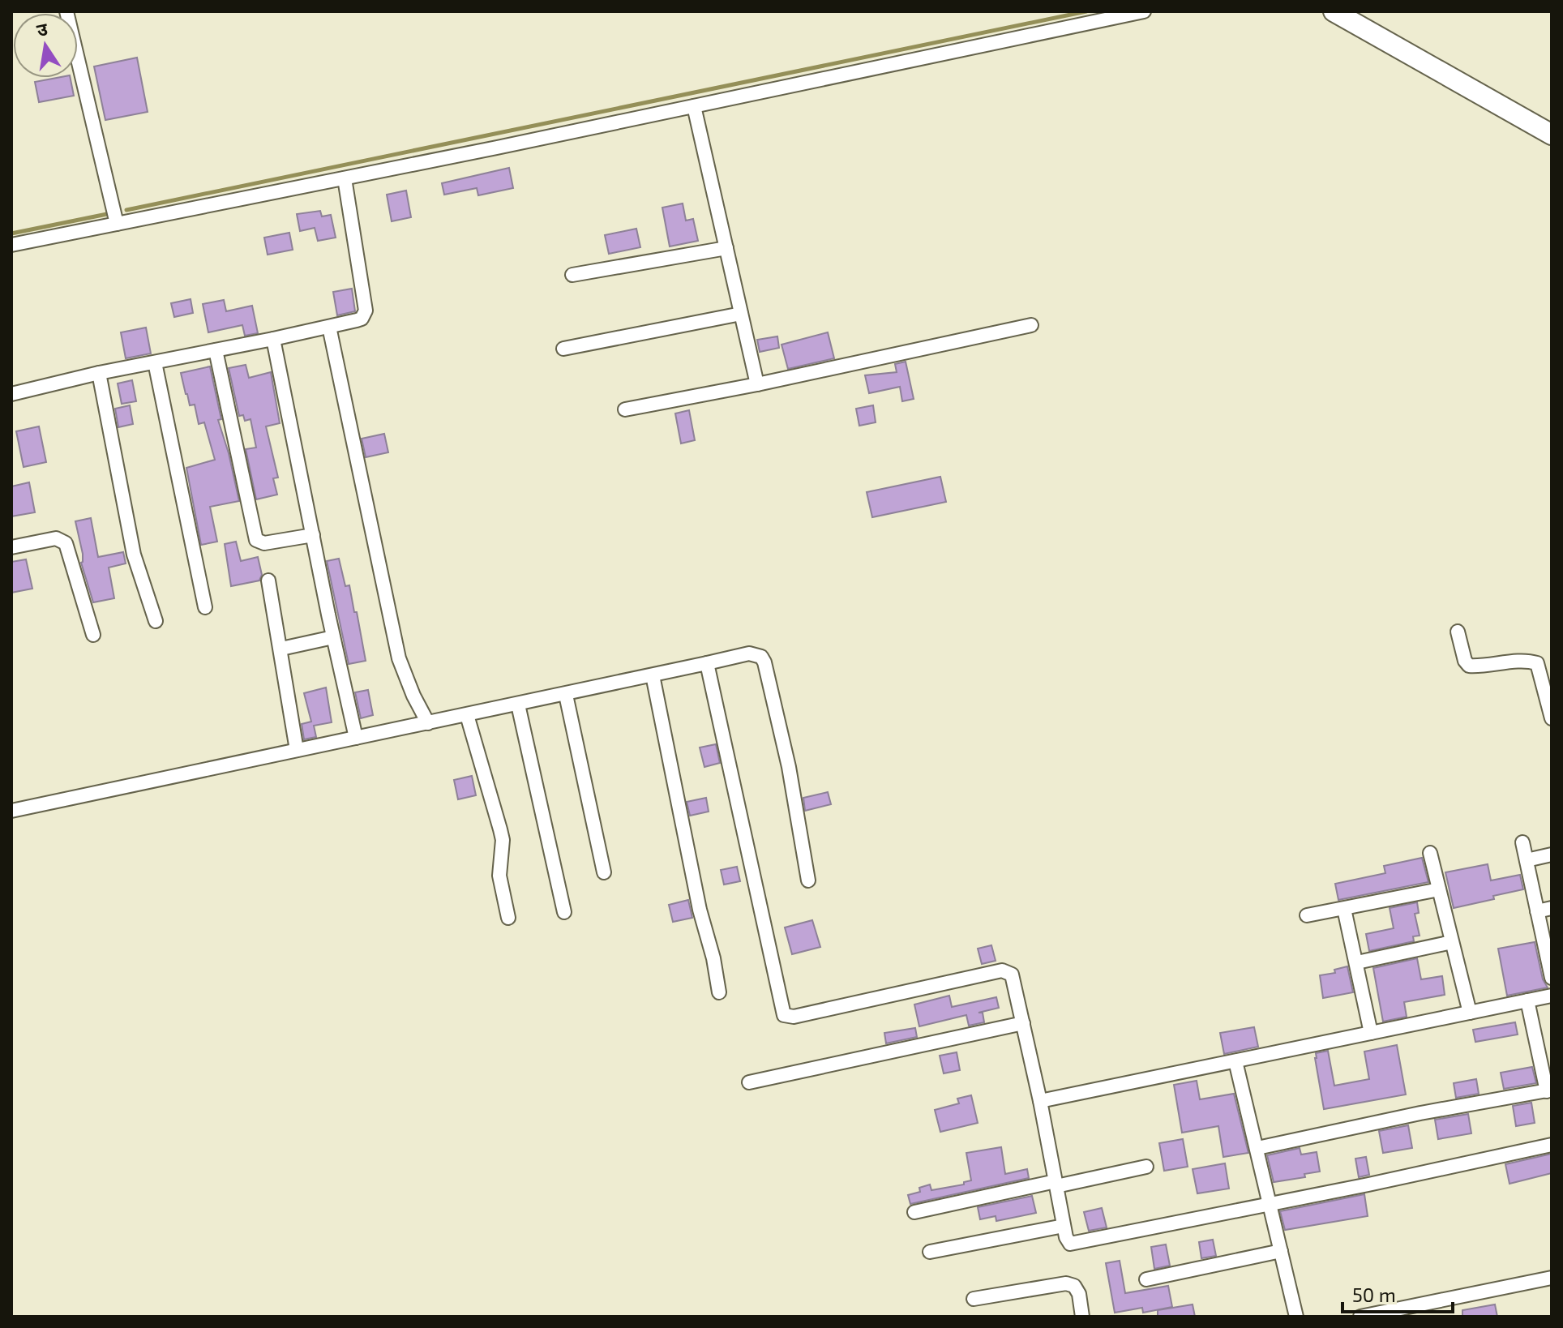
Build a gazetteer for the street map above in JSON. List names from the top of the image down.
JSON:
{
  "scale_bar": "50 m",
  "north": "top"
}
